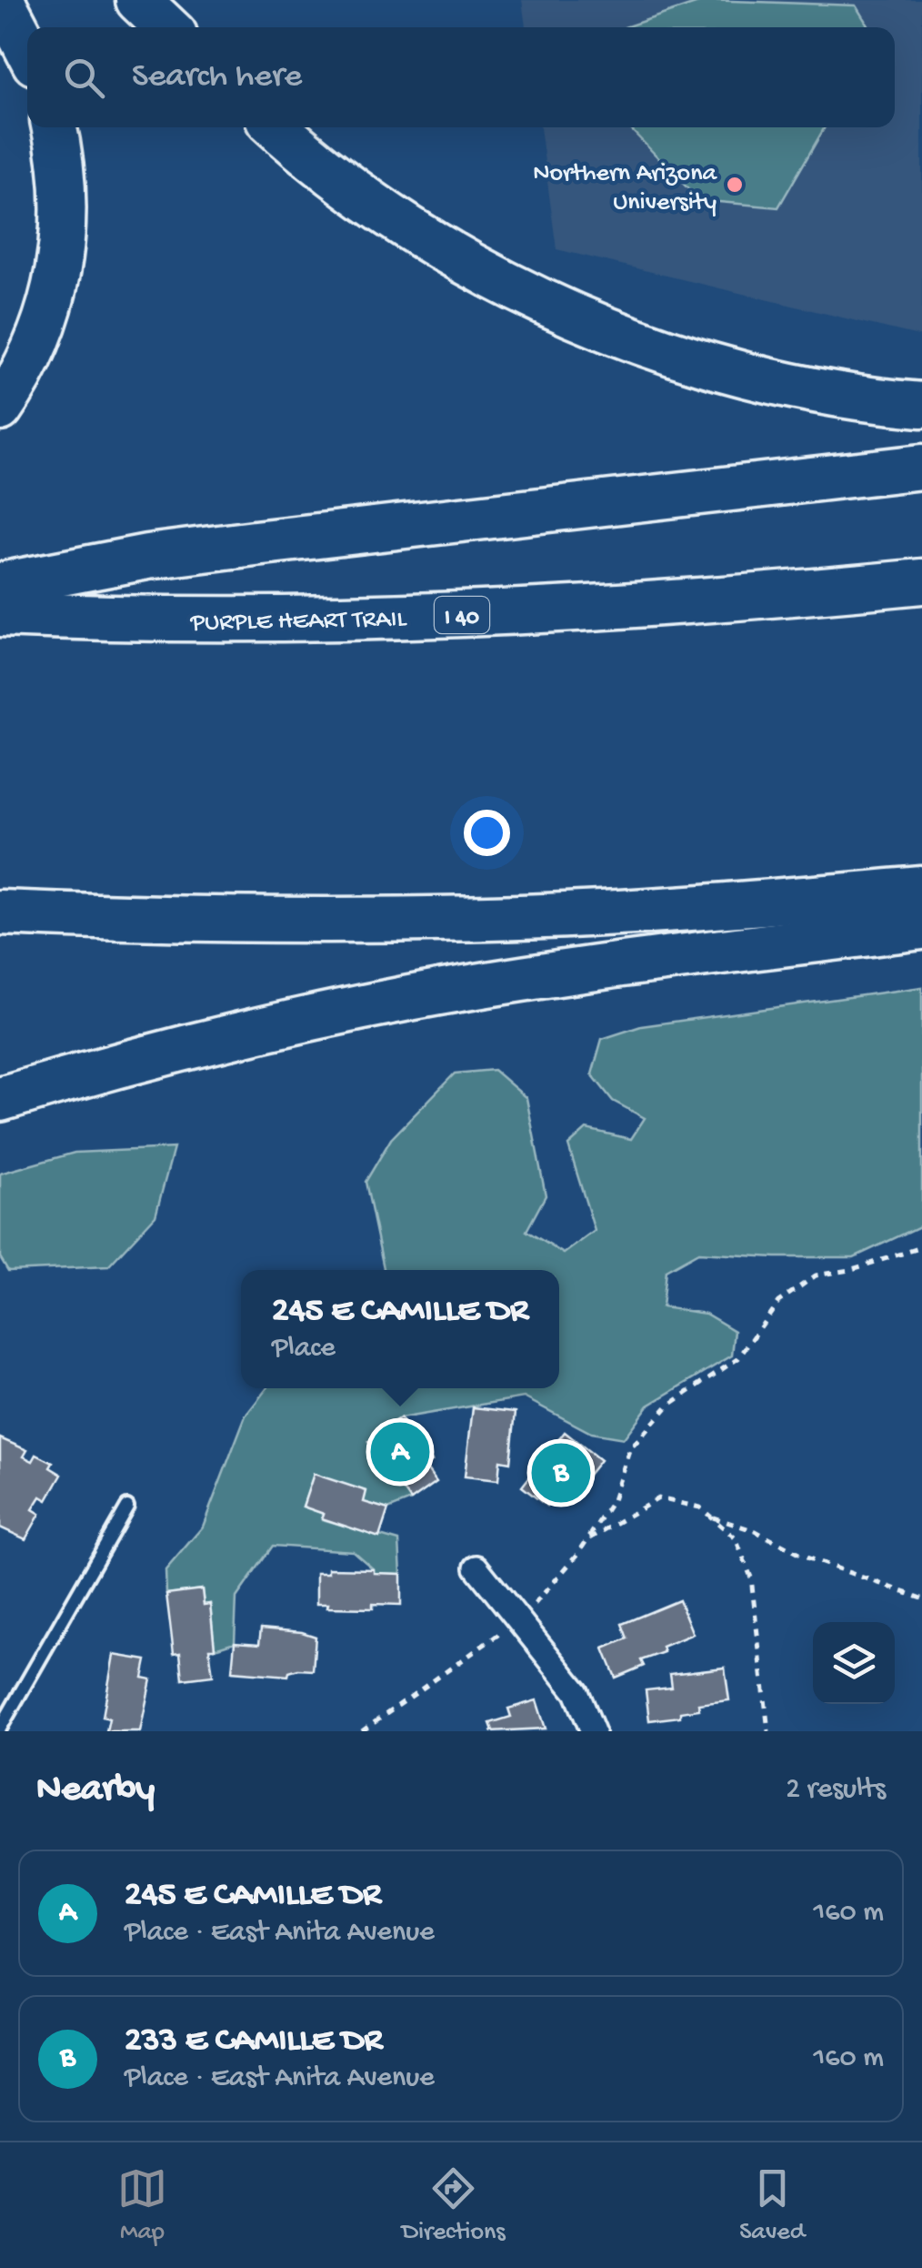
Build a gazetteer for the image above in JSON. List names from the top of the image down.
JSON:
{
  "streets": {
    "highway": ["I 40", "PURPLE HEART TRAIL"]
  },
  "places": ["Northern Arizona University"],
  "page": {
    "search": "Search here",
    "popup": ["245 E CAMILLE DR", "Place"],
    "pins": ["A", "B"],
    "heading": ["Nearby", "2 results"],
    "list": [
      {
        "mark": "A",
        "name": "245 E CAMILLE DR",
        "note": "Place · East Anita Avenue",
        "value": "160 m"
      },
      {
        "mark": "B",
        "name": "233 E CAMILLE DR",
        "note": "Place · East Anita Avenue",
        "value": "160 m"
      }
    ],
    "nav": ["Map", "Directions", "Saved"]
  }
}
